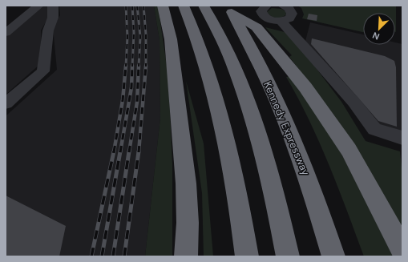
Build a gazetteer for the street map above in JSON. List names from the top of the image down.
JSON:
{
  "streets": {
    "highway": ["Kennedy Expressway"]
  },
  "north": "bottom left"
}
